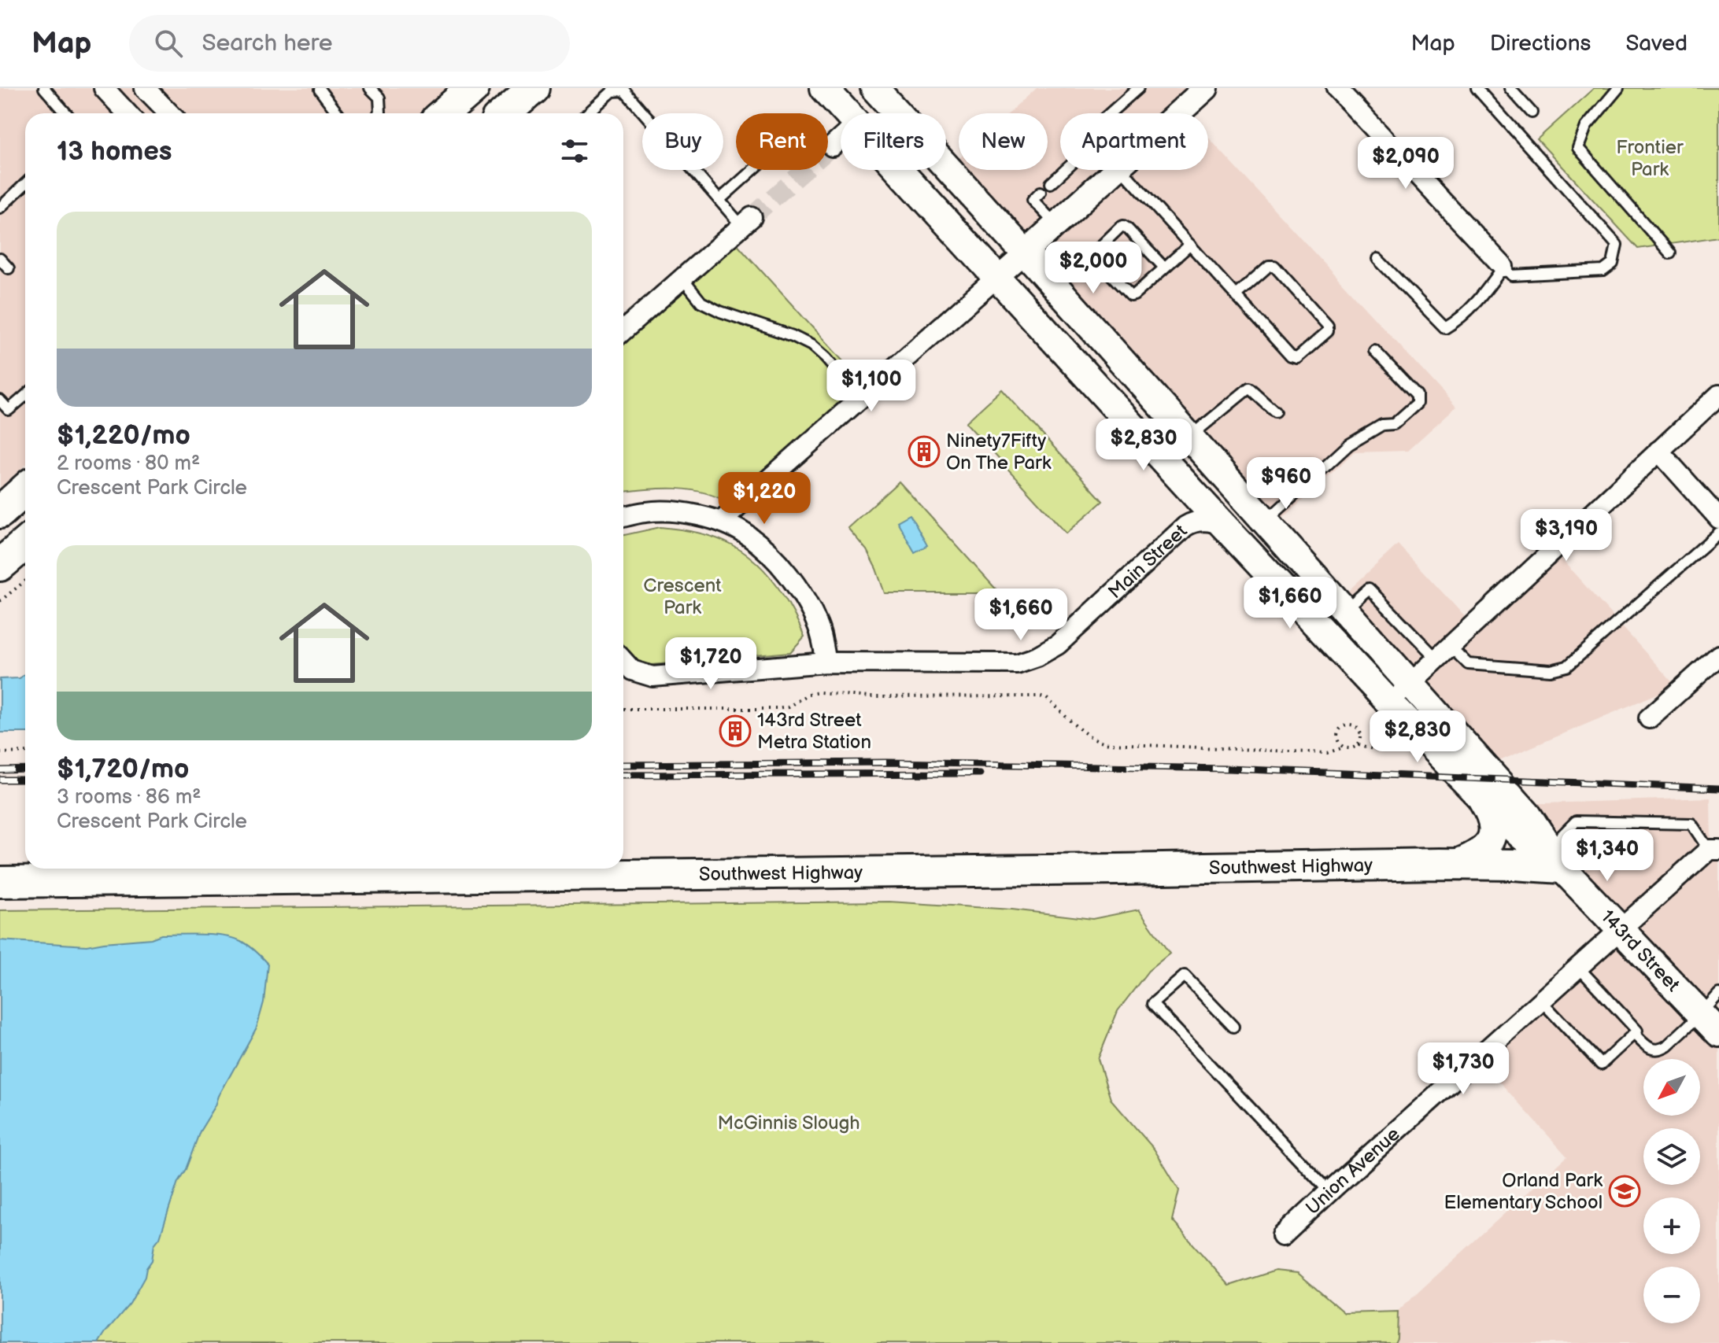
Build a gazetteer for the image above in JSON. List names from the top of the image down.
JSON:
{
  "streets": {
    "main road": ["Southwest Highway", "143rd Street"],
    "street": ["Main Street", "Union Avenue"]
  },
  "crossings": [
    ["Southwest Highway", "143rd Street"],
    ["143rd Street", "Union Avenue"]
  ],
  "parks": ["Frontier Park", "Crescent Park", "McGinnis Slough"],
  "places": {
    "building": ["Ninety7Fifty On The Park", "143rd Street Metra Station"],
    "school or university": ["Orland Park Elementary School"]
  },
  "north": "bottom left",
  "page": {
    "header": "Map",
    "search": "Search here",
    "nav": ["Map", "Directions", "Saved"],
    "chip": [
      "Buy",
      "Rent",
      "Filters",
      "New",
      "Apartment"
    ],
    "heading": "13 homes",
    "price": [
      "$2,090",
      "$2,000",
      "$1,100",
      "$2,830",
      "$960",
      "$1,220",
      "$3,190",
      "$1,660",
      "$1,660",
      "$1,720",
      "$2,830",
      "$1,340",
      "$1,730"
    ],
    "list": [
      {
        "name": "$1,220/mo",
        "note": "2 rooms · 80 m² · Crescent Park Circle"
      },
      {
        "name": "$1,720/mo",
        "note": "3 rooms · 86 m² · Crescent Park Circle"
      }
    ],
    "map_buttons": ["+", "−"]
  }
}
